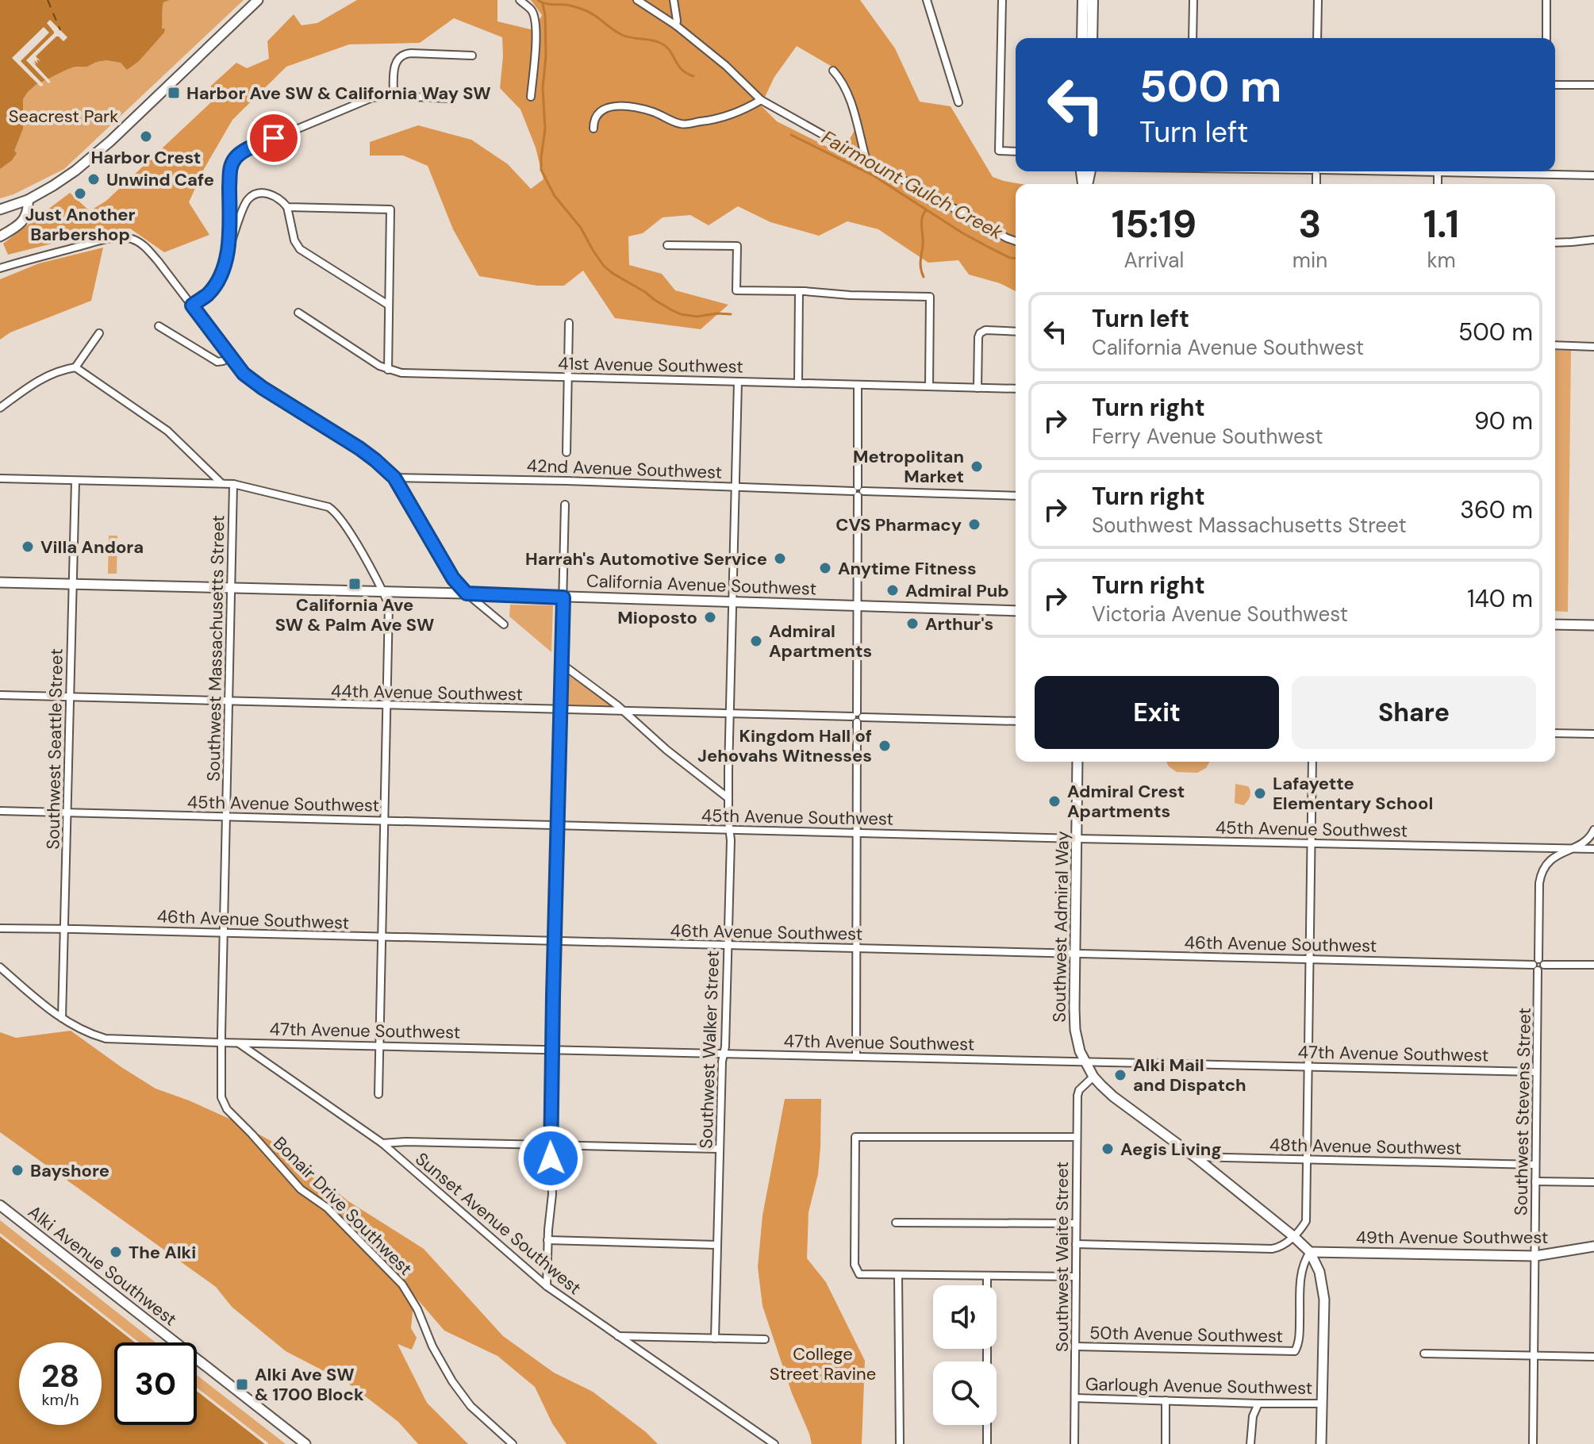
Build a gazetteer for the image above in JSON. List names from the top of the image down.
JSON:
{
  "streets": {
    "main road": [
      "California Avenue Southwest",
      "Southwest Admiral Way",
      "49th Avenue Southwest",
      "Alki Avenue Southwest"
    ],
    "street": [
      "41st Avenue Southwest",
      "42nd Avenue Southwest",
      "Southwest Massachusetts Street",
      "44th Avenue Southwest",
      "Southwest Seattle Street",
      "45th Avenue Southwest",
      "46th Avenue Southwest",
      "47th Avenue Southwest",
      "Southwest Walker Street",
      "Southwest Stevens Street",
      "48th Avenue Southwest",
      "Bonair Drive Southwest",
      "Sunset Avenue Southwest",
      "Southwest Waite Street",
      "50th Avenue Southwest",
      "Garlough Avenue Southwest"
    ]
  },
  "crossings": [
    ["41st Avenue Southwest", "Southwest Walker Street"],
    ["42nd Avenue Southwest", "Southwest Walker Street"],
    ["California Avenue Southwest", "Southwest Massachusetts Street"],
    ["California Avenue Southwest", "Southwest Seattle Street"],
    ["California Avenue Southwest", "Southwest Walker Street"],
    ["Southwest Massachusetts Street", "44th Avenue Southwest"],
    ["Southwest Massachusetts Street", "45th Avenue Southwest"],
    ["Southwest Massachusetts Street", "46th Avenue Southwest"],
    ["Southwest Massachusetts Street", "47th Avenue Southwest"],
    ["Southwest Massachusetts Street", "Bonair Drive Southwest"],
    ["44th Avenue Southwest", "Southwest Seattle Street"],
    ["44th Avenue Southwest", "Southwest Walker Street"],
    ["Southwest Seattle Street", "45th Avenue Southwest"],
    ["Southwest Seattle Street", "46th Avenue Southwest"],
    ["45th Avenue Southwest", "Southwest Admiral Way"],
    ["45th Avenue Southwest", "Southwest Walker Street"],
    ["45th Avenue Southwest", "Southwest Stevens Street"],
    ["46th Avenue Southwest", "Southwest Admiral Way"],
    ["46th Avenue Southwest", "Southwest Walker Street"],
    ["46th Avenue Southwest", "Southwest Stevens Street"],
    ["Southwest Admiral Way", "47th Avenue Southwest"],
    ["Southwest Admiral Way", "48th Avenue Southwest"],
    ["Southwest Admiral Way", "49th Avenue Southwest"],
    ["Southwest Admiral Way", "Southwest Waite Street"],
    ["Southwest Admiral Way", "50th Avenue Southwest"],
    ["Southwest Admiral Way", "Garlough Avenue Southwest"],
    ["47th Avenue Southwest", "Southwest Walker Street"],
    ["47th Avenue Southwest", "Southwest Stevens Street"],
    ["47th Avenue Southwest", "Bonair Drive Southwest"],
    ["47th Avenue Southwest", "Sunset Avenue Southwest"],
    ["Southwest Stevens Street", "48th Avenue Southwest"],
    ["Southwest Stevens Street", "49th Avenue Southwest"],
    ["49th Avenue Southwest", "50th Avenue Southwest"],
    ["Southwest Waite Street", "50th Avenue Southwest"],
    ["Southwest Waite Street", "Garlough Avenue Southwest"]
  ],
  "water": ["Fairmount Gulch Creek"],
  "parks": ["Seacrest Park", "College Street Ravine"],
  "places": {
    "transit": ["Harbor Ave SW & California Way SW", "California Ave SW & Palm Ave SW", "Alki Ave SW & 1700 Block"],
    "other": [
      "Harbor Crest",
      "Unwind Cafe",
      "Just Another Barbershop",
      "Metropolitan Market",
      "CVS Pharmacy",
      "Villa Andora",
      "Harrah's Automotive Service",
      "Anytime Fitness",
      "Admiral Pub",
      "Mioposto",
      "Arthur's",
      "Admiral Apartments",
      "Kingdom Hall of Jehovahs Witnesses",
      "Lafayette Elementary School",
      "Admiral Crest Apartments",
      "Alki Mail and Dispatch",
      "Aegis Living",
      "Bayshore",
      "The Alki"
    ]
  },
  "page": {
    "turn": ["500 m", "Turn left"],
    "eta": [
      "15:19",
      "Arrival",
      "3",
      "min",
      "1.1",
      "km"
    ],
    "list": [
      {
        "name": "Turn left",
        "note": "California Avenue Southwest",
        "value": "500 m"
      },
      {
        "name": "Turn right",
        "note": "Ferry Avenue Southwest",
        "value": "90 m"
      },
      {
        "name": "Turn right",
        "note": "Southwest Massachusetts Street",
        "value": "360 m"
      },
      {
        "name": "Turn right",
        "note": "Victoria Avenue Southwest",
        "value": "140 m"
      }
    ],
    "buttons": ["Exit", "Share"],
    "speed": "28 km/h",
    "limit": "30"
  }
}
